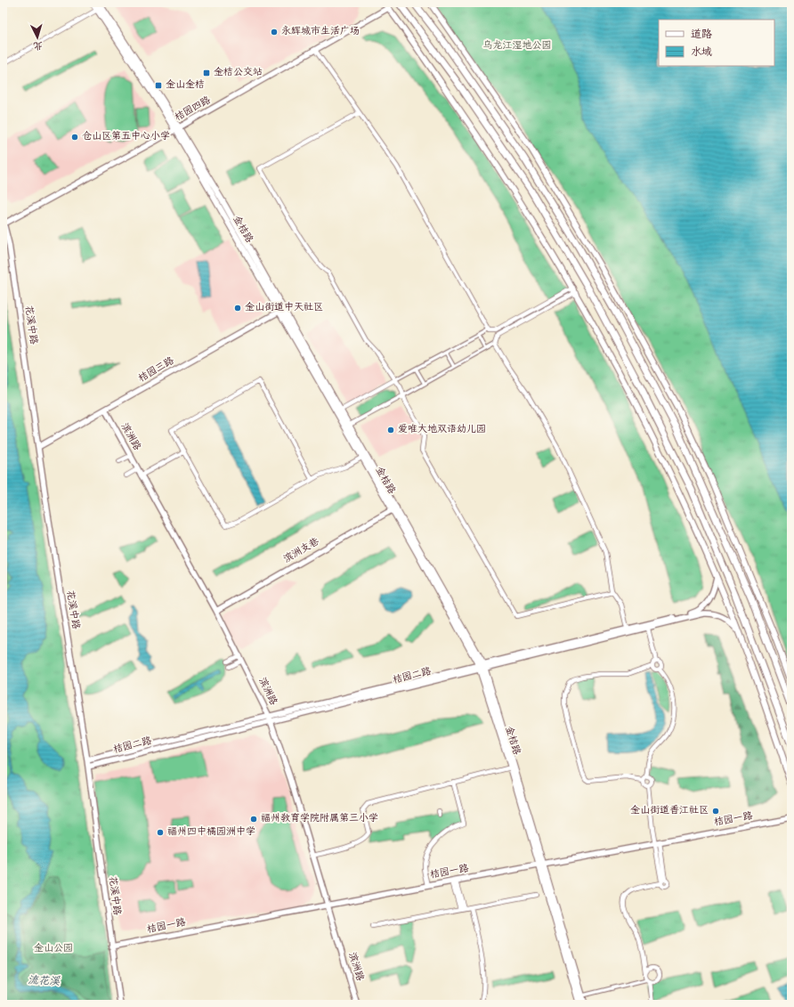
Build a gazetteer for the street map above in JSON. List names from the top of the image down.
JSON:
{
  "streets": {
    "main road": ["金桔路"],
    "street": [
      "桔园四路",
      "花溪中路",
      "桔园三路",
      "滨洲路",
      "滨洲支巷",
      "桔园二路",
      "桔园一路"
    ]
  },
  "crossings": [
    ["桔园四路", "金桔路"],
    ["桔园四路", "花溪中路"],
    ["金桔路", "桔园三路"],
    ["金桔路", "滨洲支巷"],
    ["金桔路", "桔园二路"],
    ["金桔路", "桔园一路"],
    ["花溪中路", "桔园三路"],
    ["花溪中路", "桔园二路"],
    ["花溪中路", "桔园一路"],
    ["桔园三路", "滨洲路"],
    ["滨洲路", "滨洲支巷"],
    ["滨洲路", "桔园二路"],
    ["滨洲路", "桔园一路"]
  ],
  "water": ["流花溪"],
  "parks": ["乌龙江湿地公园", "金山公园"],
  "places": {
    "other": [
      "永辉城市生活广场",
      "仓山区第五中心小学",
      "金山街道中天社区",
      "爱唯大地双语幼儿园",
      "金山街道香江社区",
      "福州教育学院附属第三小学",
      "福州四中橘园洲中学"
    ],
    "transit": ["金桔公交站", "金山金桔"]
  },
  "legend": ["道路", "水域"],
  "north": "bottom"
}
